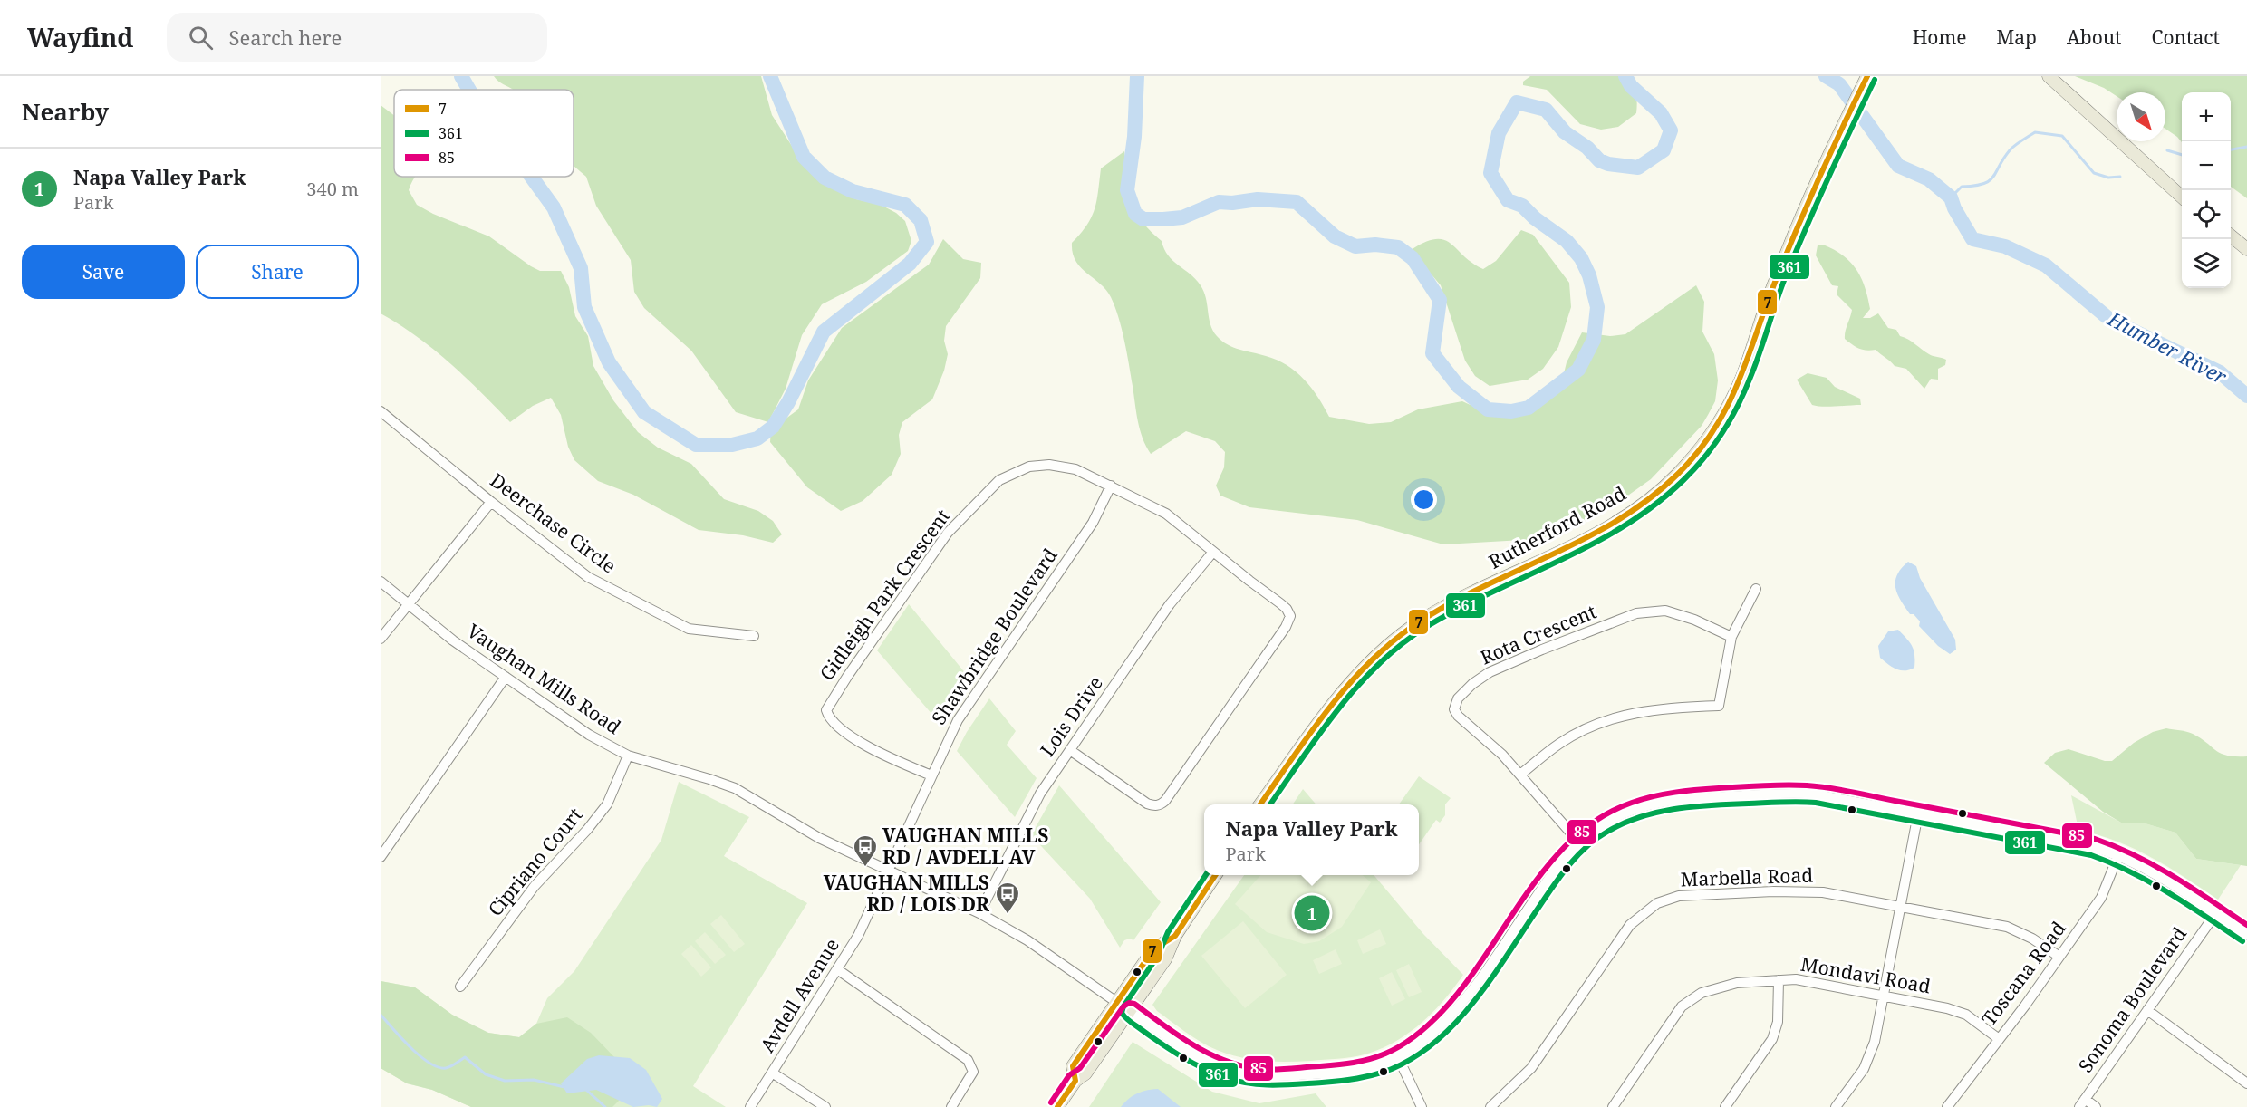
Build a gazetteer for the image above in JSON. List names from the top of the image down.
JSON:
{
  "streets": {
    "main road": ["Rutherford Road"],
    "street": [
      "Deerchase Circle",
      "Gidleigh Park Crescent",
      "Rota Crescent",
      "Shawbridge Boulevard",
      "Vaughan Mills Road",
      "Lois Drive",
      "Cipriano Court",
      "Marbella Road",
      "Toscana Road",
      "Mondavi Road",
      "Avdell Avenue",
      "Sonoma Boulevard"
    ]
  },
  "crossings": [
    ["Gidleigh Park Crescent", "Shawbridge Boulevard"],
    ["Gidleigh Park Crescent", "Lois Drive"],
    ["Rota Crescent", "Vaughan Mills Road"],
    ["Shawbridge Boulevard", "Vaughan Mills Road"],
    ["Shawbridge Boulevard", "Avdell Avenue"],
    ["Vaughan Mills Road", "Lois Drive"],
    ["Vaughan Mills Road", "Cipriano Court"],
    ["Vaughan Mills Road", "Toscana Road"],
    ["Vaughan Mills Road", "Avdell Avenue"],
    ["Vaughan Mills Road", "Sonoma Boulevard"],
    ["Marbella Road", "Toscana Road"],
    ["Toscana Road", "Mondavi Road"]
  ],
  "water": ["Humber River"],
  "places": {
    "bus stop": ["VAUGHAN MILLS RD / AVDELL AV", "VAUGHAN MILLS RD / LOIS DR"]
  },
  "lines": ["transit line 7", "transit line 361", "transit line 85"],
  "legend": ["7", "361", "85"],
  "north": "bottom right",
  "page": {
    "header": "Wayfind",
    "search": "Search here",
    "nav": [
      "Home",
      "Map",
      "About",
      "Contact"
    ],
    "heading": "Nearby",
    "map_buttons": ["+", "−"],
    "list": [
      {
        "mark": "1",
        "name": "Napa Valley Park",
        "note": "Park",
        "value": "340 m"
      }
    ],
    "buttons": ["Save", "Share"],
    "popup": ["Napa Valley Park", "Park"],
    "pins": "1"
  }
}
